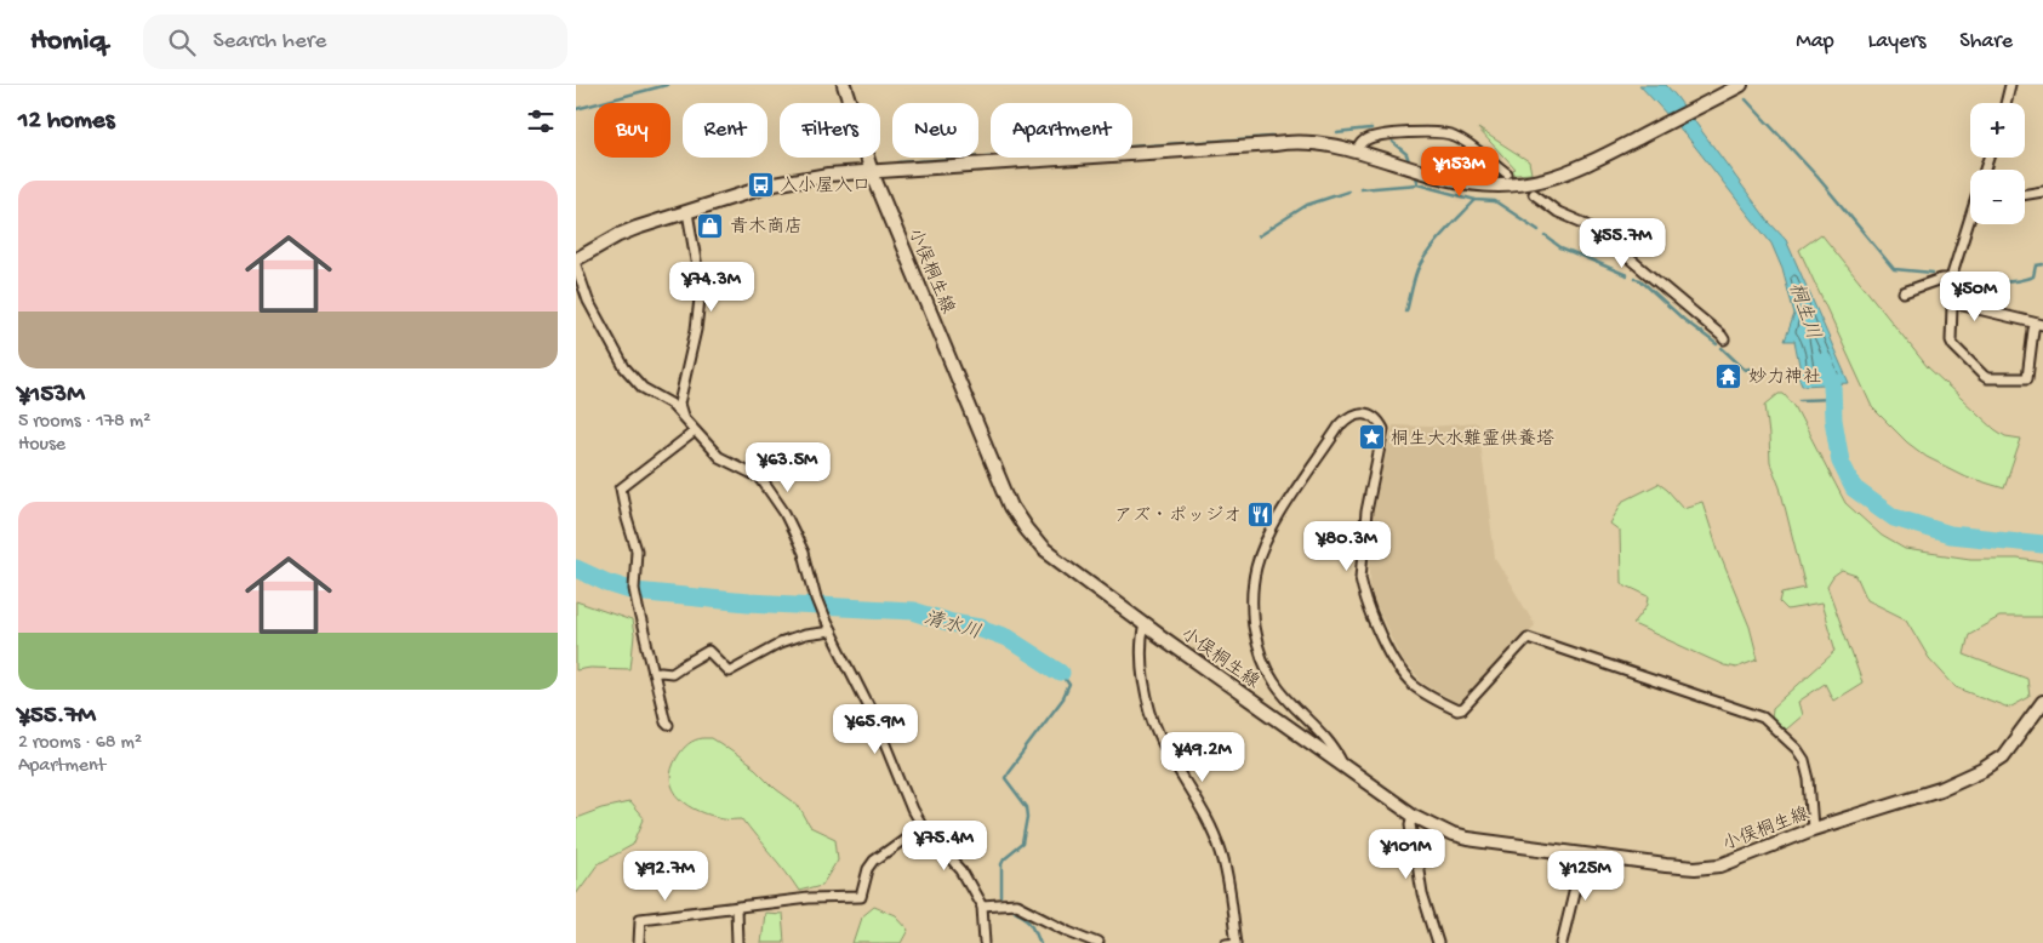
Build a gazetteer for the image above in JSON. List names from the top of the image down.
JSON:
{
  "streets": {
    "main road": ["小俣桐生線"]
  },
  "water": ["桐生川", "清水川"],
  "places": {
    "bus stop": ["入小屋入口"],
    "shop": ["青木商店"],
    "temple": ["妙力神社"],
    "place": ["桐生大水難霊供養塔"],
    "restaurant": ["アズ・ポッジオ"]
  },
  "page": {
    "header": "Homiq",
    "search": "Search here",
    "nav": ["Map", "Layers", "Share"],
    "heading": "12 homes",
    "map_buttons": ["+", "−"],
    "chip": [
      "Buy",
      "Rent",
      "Filters",
      "New",
      "Apartment"
    ],
    "price": [
      "¥153M",
      "¥55.7M",
      "¥74.3M",
      "¥50M",
      "¥63.5M",
      "¥80.3M",
      "¥65.9M",
      "¥49.2M",
      "¥75.4M",
      "¥101M",
      "¥92.7M",
      "¥125M"
    ],
    "list": [
      {
        "name": "¥153M",
        "note": "5 rooms · 178 m² · House"
      },
      {
        "name": "¥55.7M",
        "note": "2 rooms · 68 m² · Apartment"
      }
    ]
  }
}
